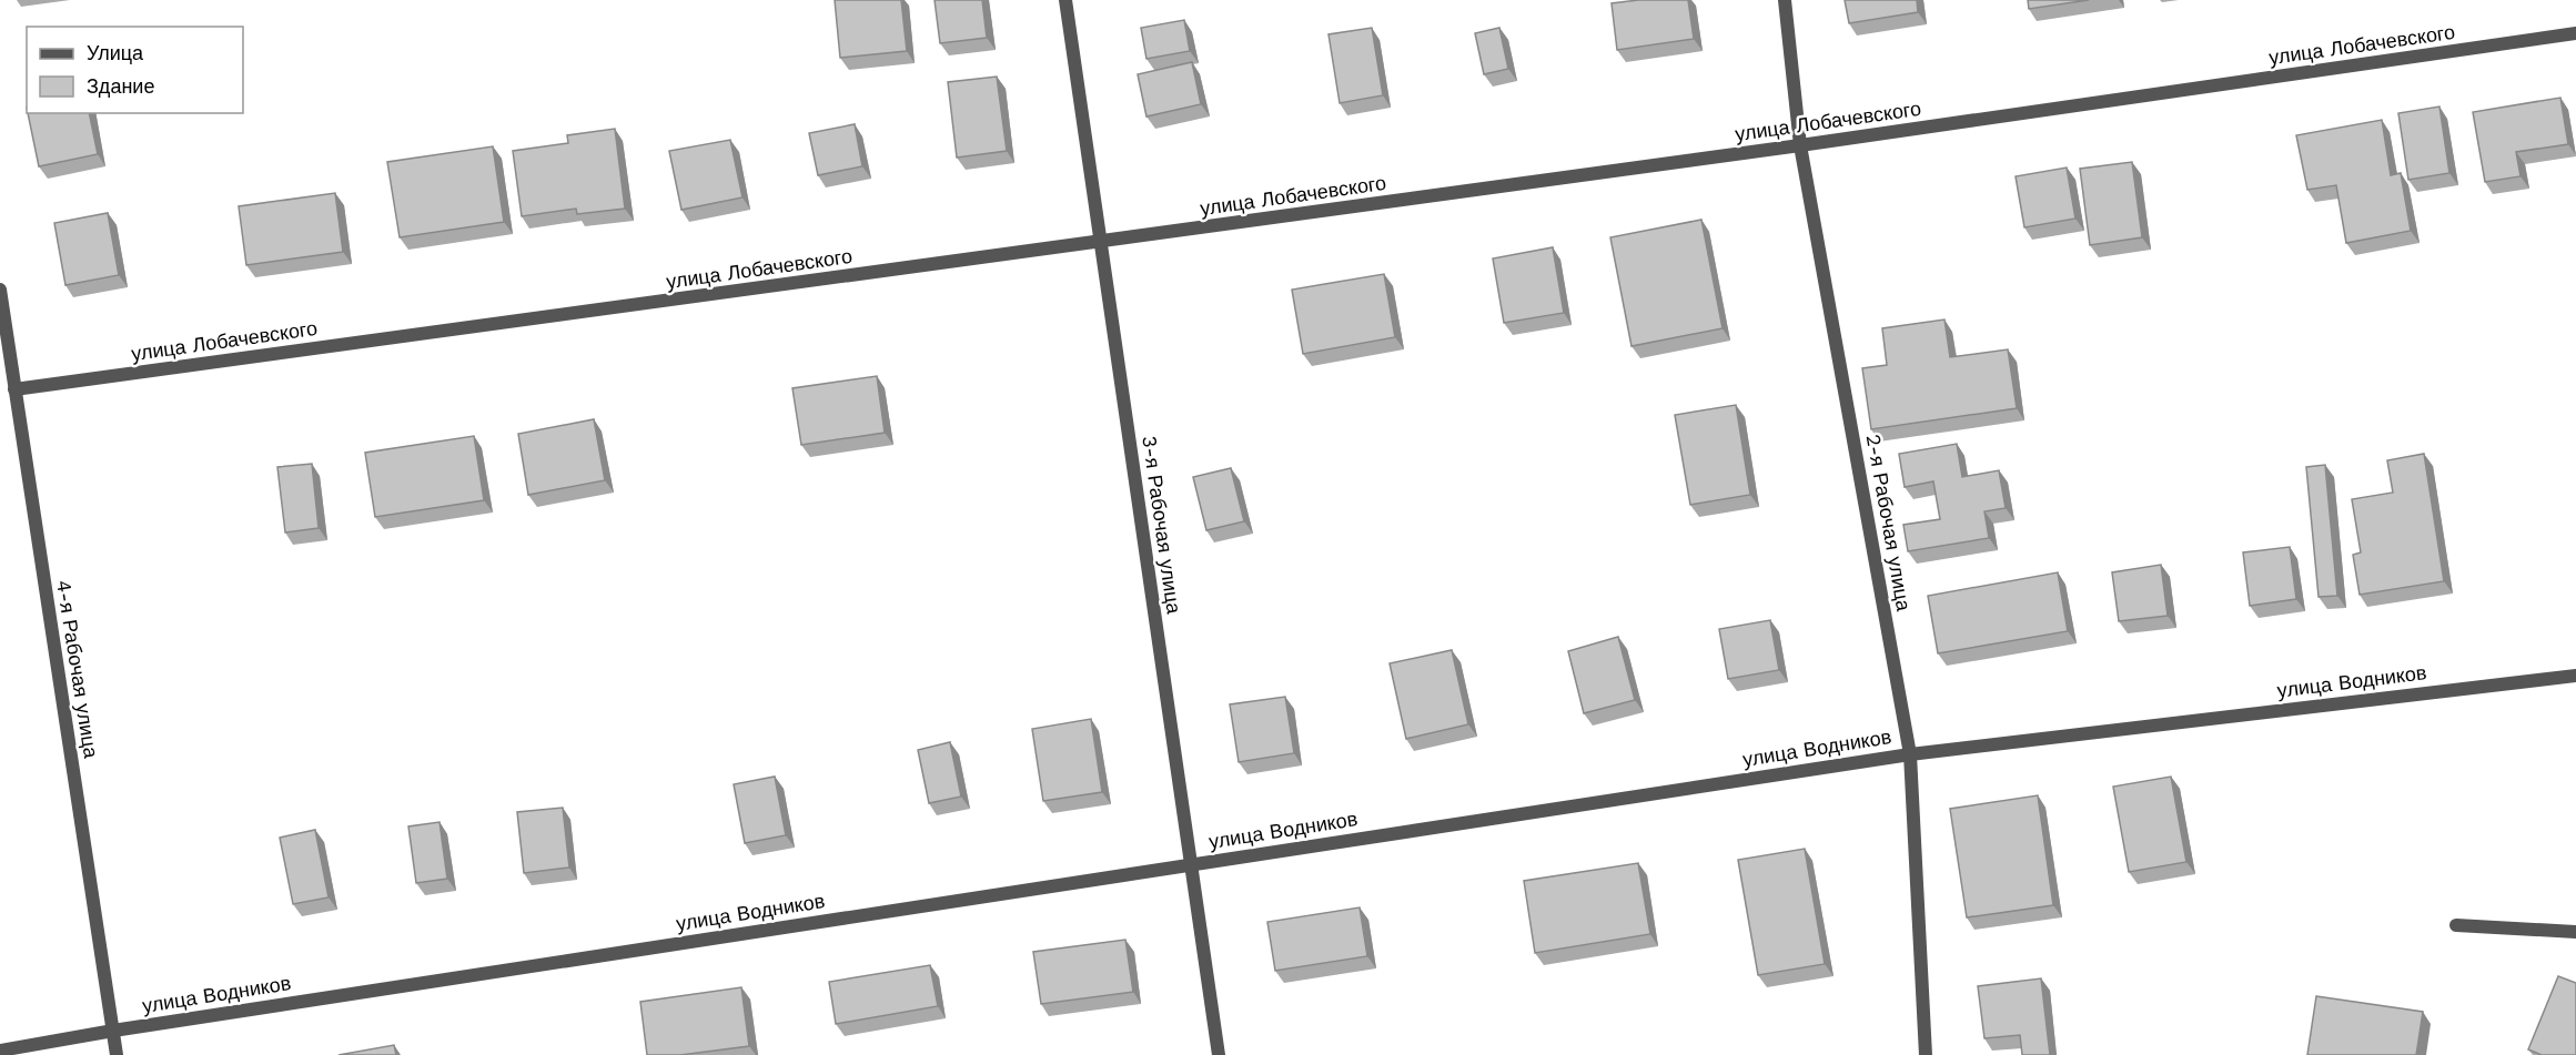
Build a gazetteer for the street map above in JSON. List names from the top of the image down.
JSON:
{
  "streets": {
    "street": [
      "улица Лобачевского",
      "2-я Рабочая улица",
      "3-я Рабочая улица",
      "4-я Рабочая улица",
      "улица Водников"
    ]
  },
  "crossings": [
    ["улица Лобачевского", "2-я Рабочая улица"],
    ["улица Лобачевского", "3-я Рабочая улица"],
    ["улица Лобачевского", "4-я Рабочая улица"],
    ["2-я Рабочая улица", "улица Водников"],
    ["3-я Рабочая улица", "улица Водников"],
    ["4-я Рабочая улица", "улица Водников"]
  ],
  "legend": ["Улица", "Здание"]
}
